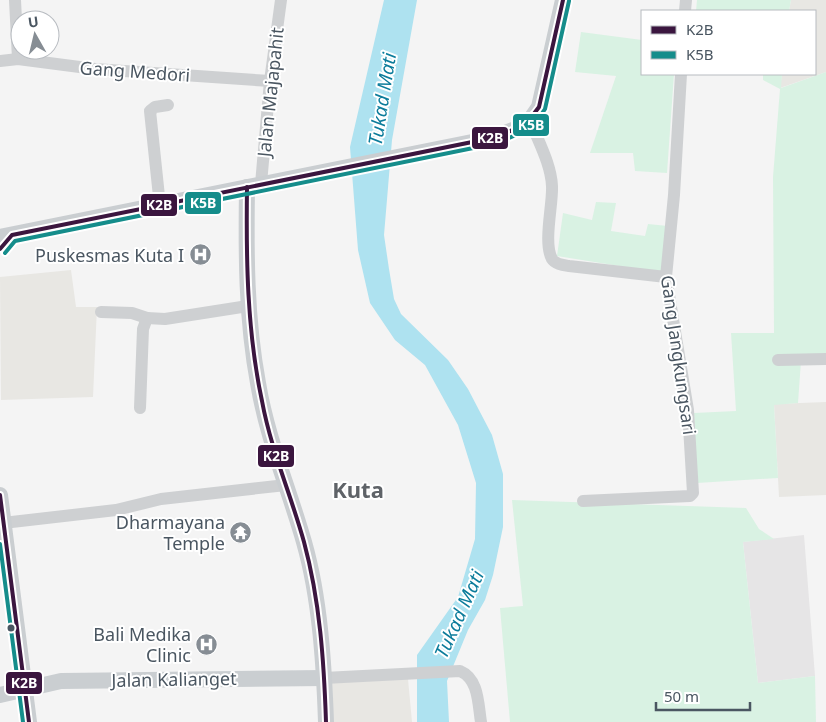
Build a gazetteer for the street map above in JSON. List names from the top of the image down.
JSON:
{
  "streets": {
    "main road": ["Jalan Kalianget"],
    "street": ["Gang Medori", "Jalan Majapahit", "Gang Jangkungsari"]
  },
  "crossings": [
    ["Gang Medori", "Jalan Majapahit"]
  ],
  "districts": ["Kuta"],
  "water": ["Tukad Mati"],
  "places": {
    "hospital": ["Puskesmas Kuta I", "Bali Medika Clinic"],
    "temple": ["Dharmayana Temple"]
  },
  "lines": ["transit line K2B", "transit line K5B"],
  "legend": ["K2B", "K5B"],
  "scale_bar": "50 m",
  "north": "top"
}
